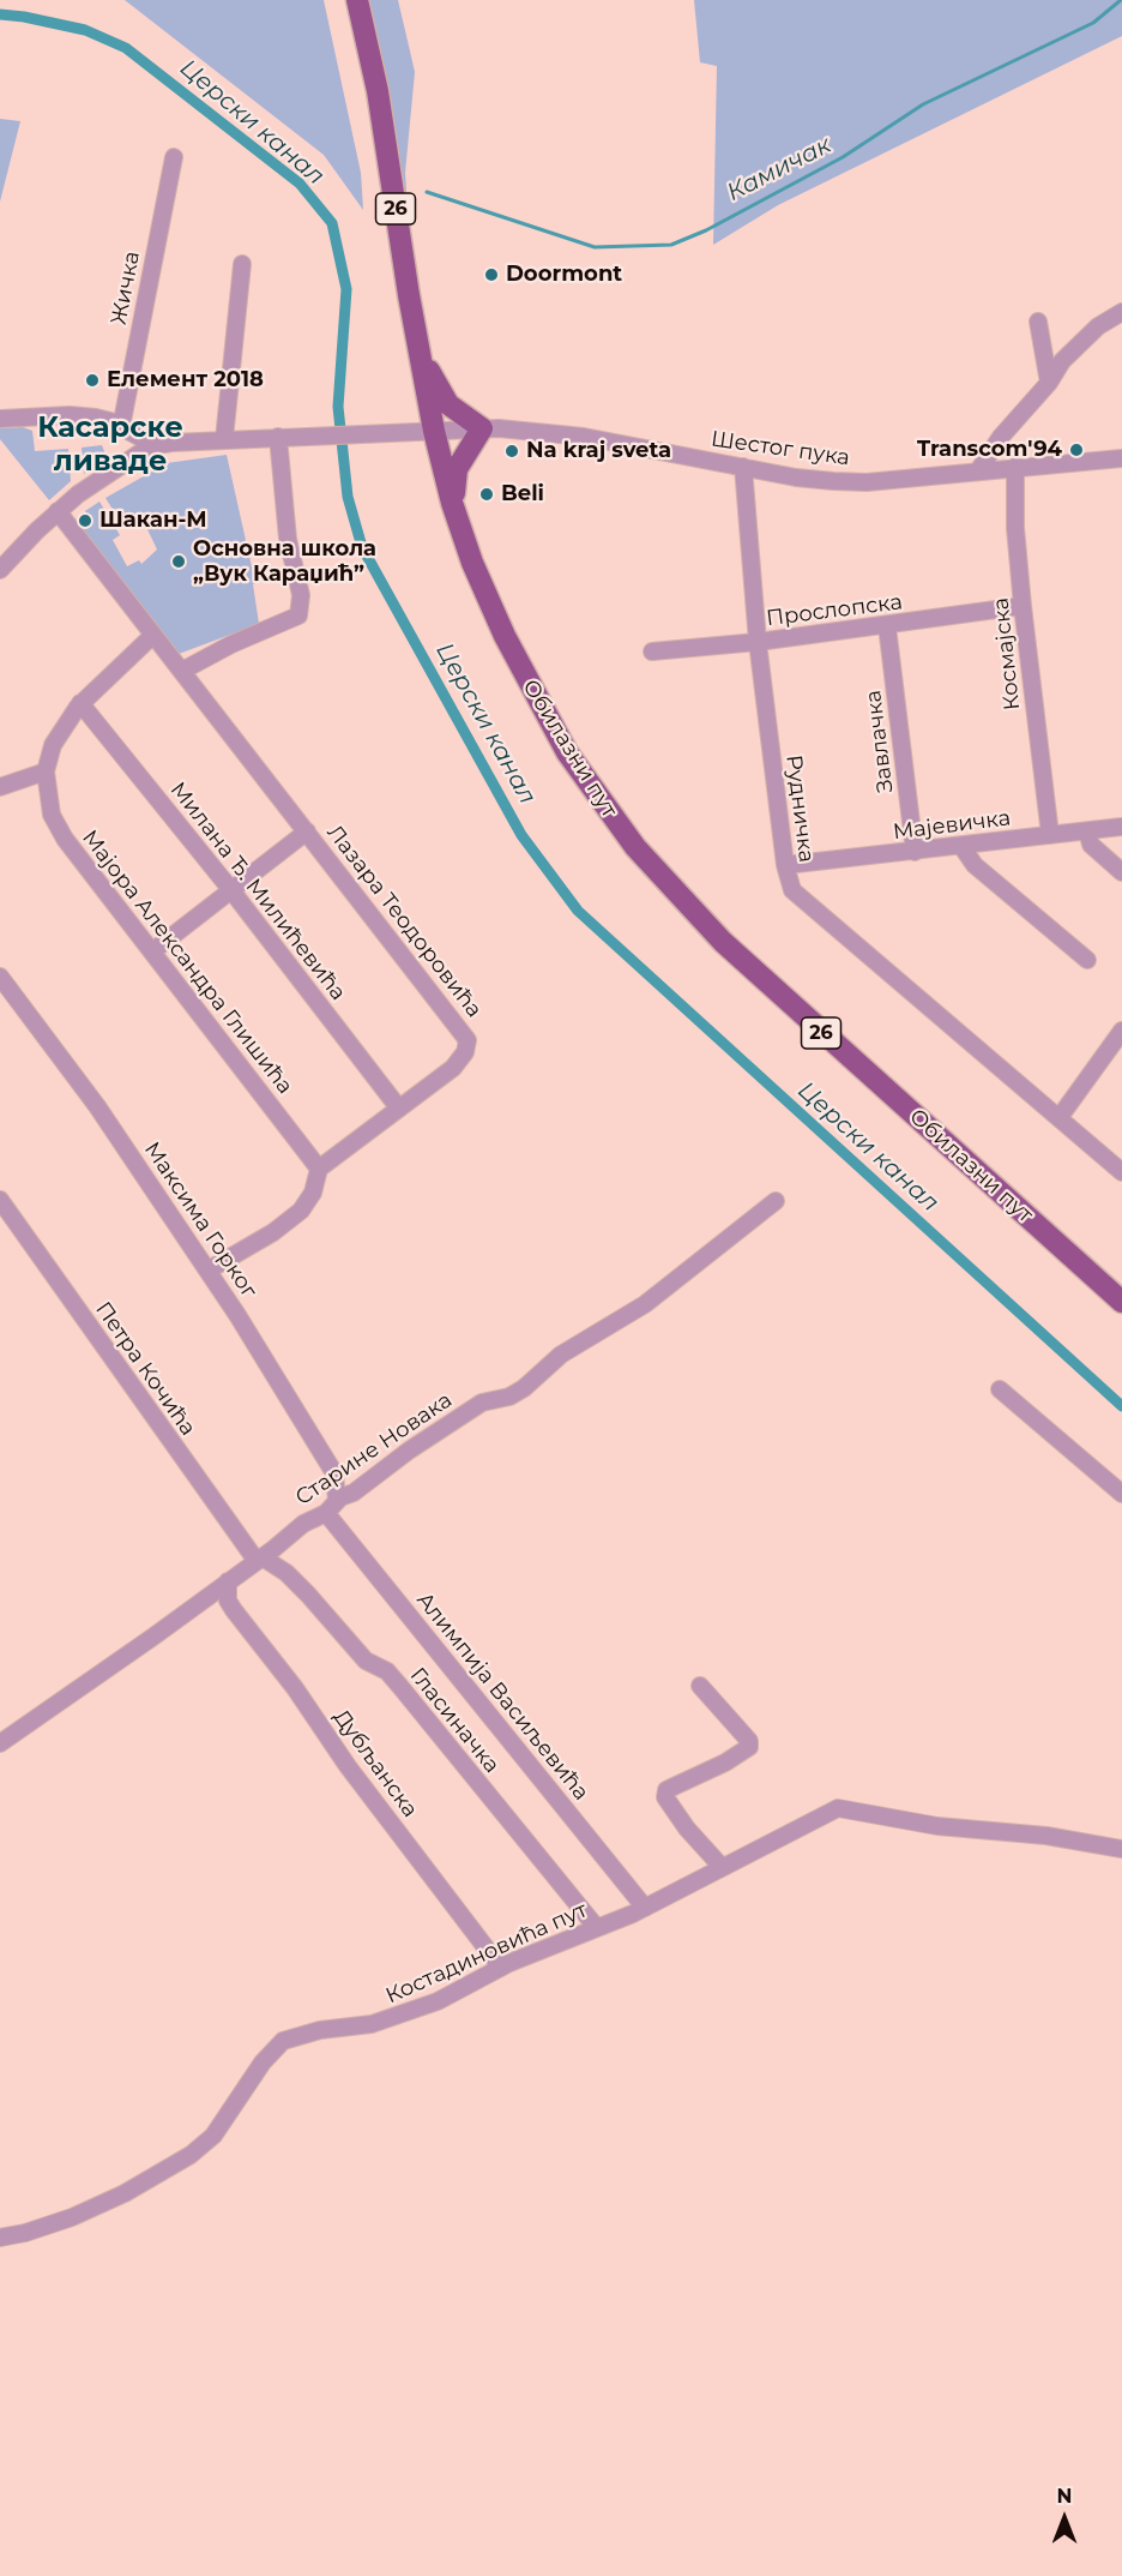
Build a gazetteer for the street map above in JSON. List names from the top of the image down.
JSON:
{
  "streets": {
    "main road": ["26", "Обилазни пут"],
    "street": [
      "Жичка",
      "Шестог пука",
      "Прослопска",
      "Космајска",
      "Завлачка",
      "Рудничка",
      "Мајевичка",
      "Милана Ђ. Милићевића",
      "Лазара Теодоровића",
      "Мајора Александра Глишића",
      "Максима Горког",
      "Петра Кочића",
      "Старине Новака",
      "Алимпија Васиљевића",
      "Гласиначка",
      "Дубљанска",
      "Костадиновића пут"
    ]
  },
  "crossings": [
    ["Шестог пука", "Космајска"],
    ["Шестог пука", "Обилазни пут"],
    ["Шестог пука", "Рудничка"],
    ["Прослопска", "Космајска"],
    ["Прослопска", "Завлачка"],
    ["Прослопска", "Рудничка"],
    ["Космајска", "Мајевичка"],
    ["Завлачка", "Мајевичка"],
    ["Рудничка", "Мајевичка"],
    ["Милана Ђ. Милићевића", "Лазара Теодоровића"],
    ["Лазара Теодоровића", "Мајора Александра Глишића"],
    ["Максима Горког", "Старине Новака"],
    ["Максима Горког", "Алимпија Васиљевића"],
    ["Петра Кочића", "Старине Новака"],
    ["Петра Кочића", "Гласиначка"],
    ["Старине Новака", "Алимпија Васиљевића"],
    ["Старине Новака", "Гласиначка"],
    ["Старине Новака", "Дубљанска"],
    ["Алимпија Васиљевића", "Костадиновића пут"],
    ["Гласиначка", "Костадиновића пут"],
    ["Дубљанска", "Костадиновића пут"]
  ],
  "districts": ["Касарске ливаде"],
  "water": ["Церски канал", "Камичак"],
  "places": [
    "Doormont",
    "Елемент 2018",
    "Transcom'94",
    "Na kraj sveta",
    "Beli",
    "Шакан-М",
    "Основна школа „Вук Караџић”"
  ],
  "north": "top"
}
